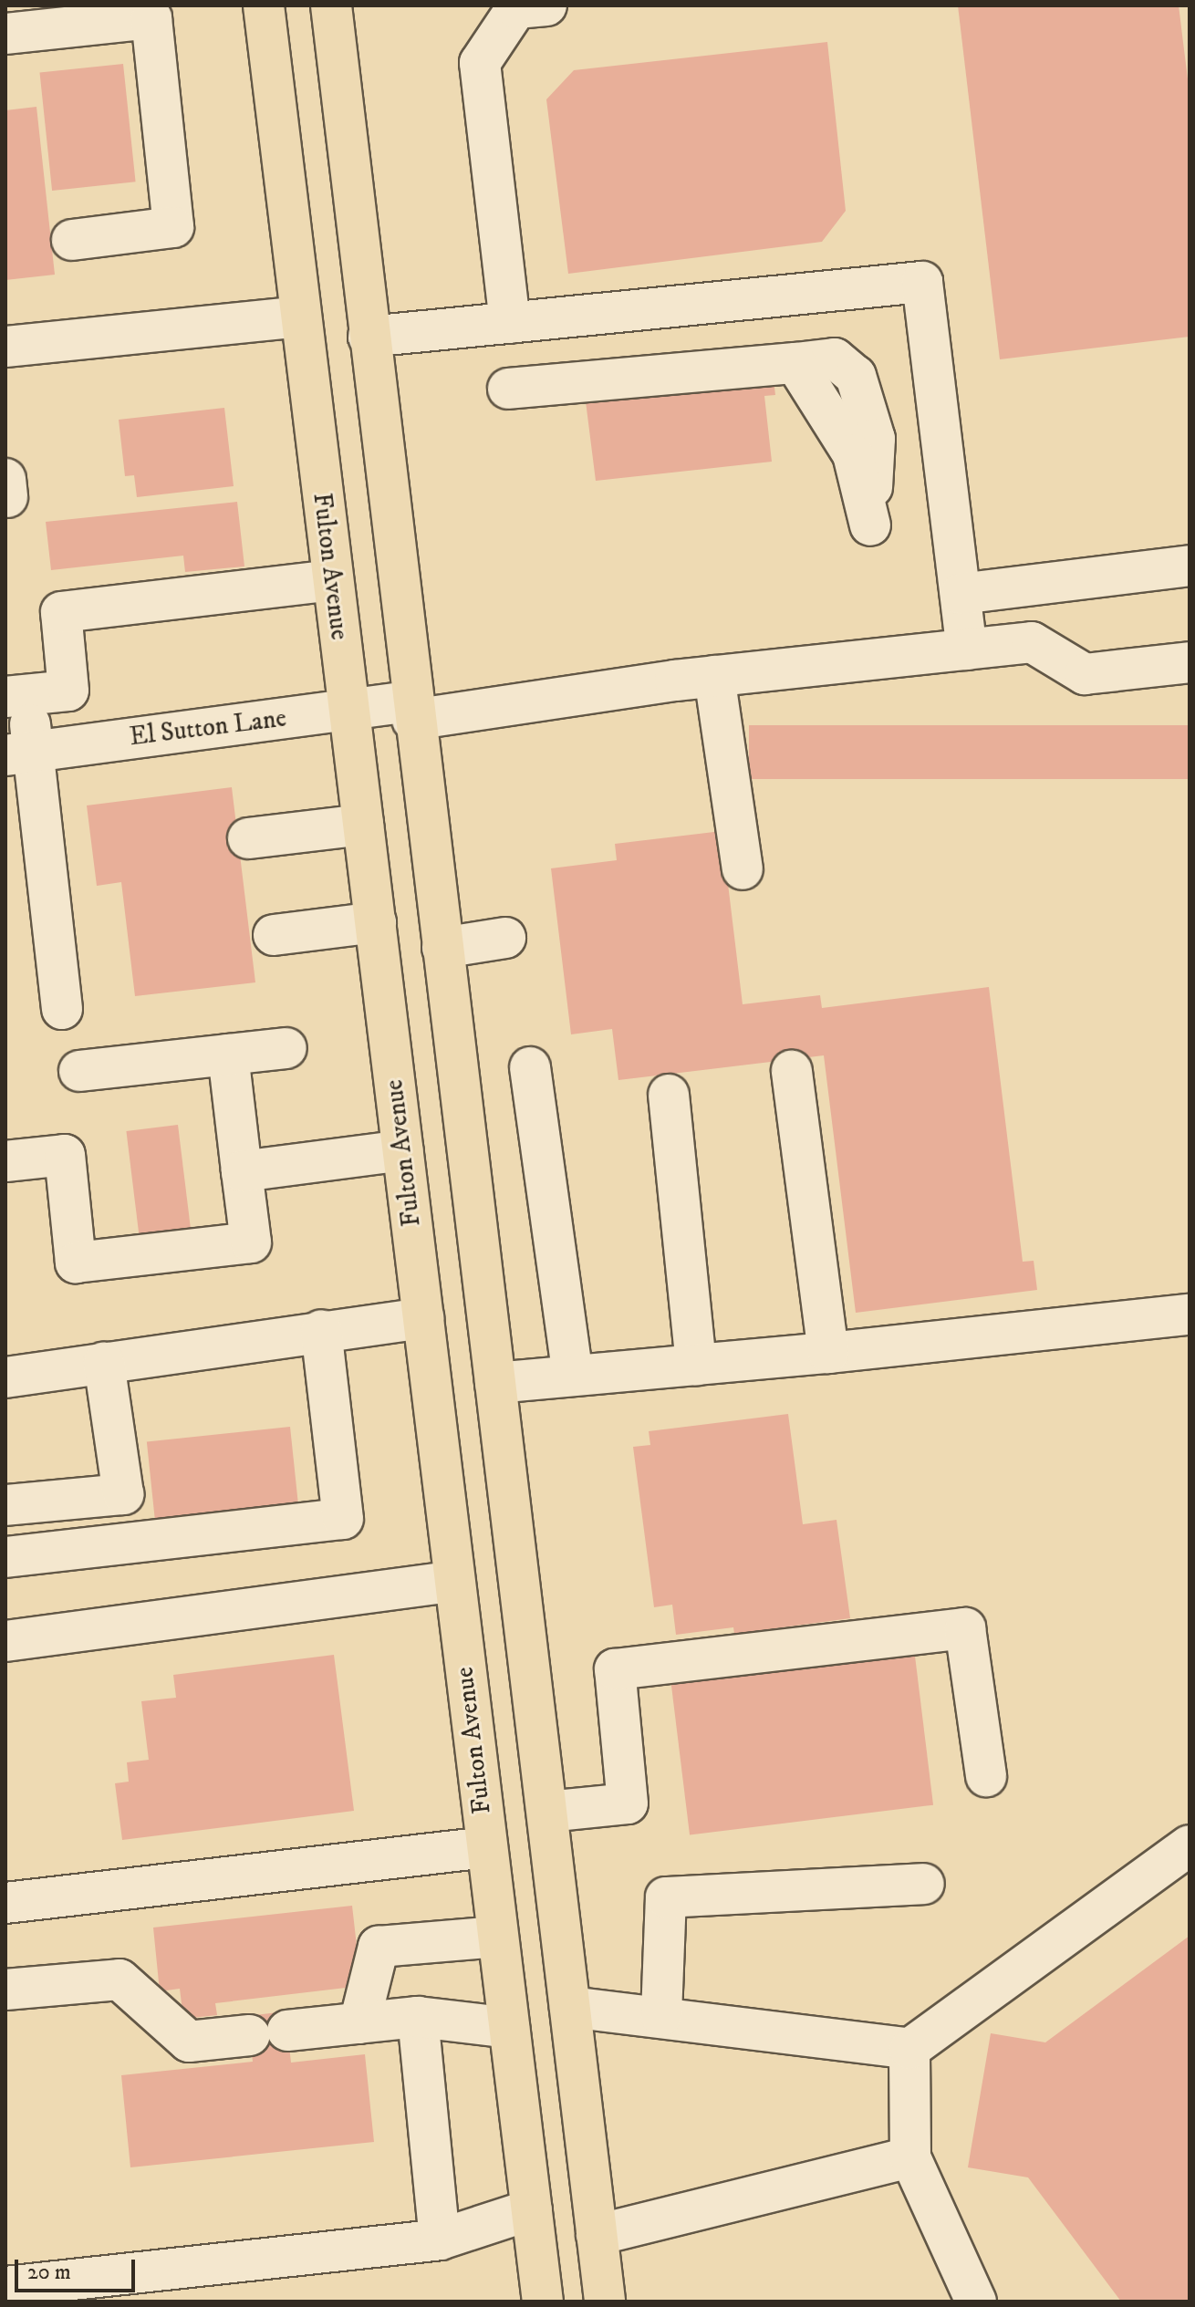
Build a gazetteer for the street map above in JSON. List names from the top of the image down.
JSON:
{
  "streets": {
    "main road": ["Fulton Avenue"],
    "street": ["El Sutton Lane"]
  },
  "crossings": [
    ["Fulton Avenue", "El Sutton Lane"]
  ],
  "scale_bar": "20 m"
}
